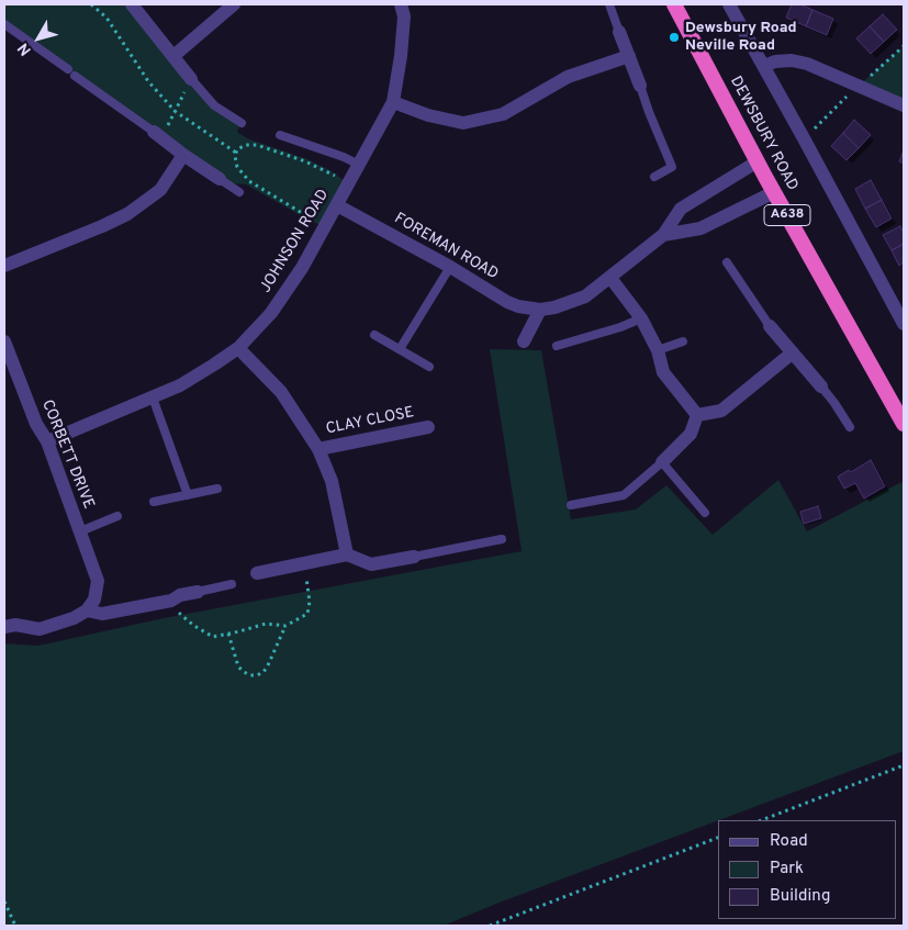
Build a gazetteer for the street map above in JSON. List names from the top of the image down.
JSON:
{
  "streets": {
    "highway": ["DEWSBURY ROAD", "A638"],
    "street": [
      "JOHNSON ROAD",
      "FOREMAN ROAD",
      "CLAY CLOSE",
      "CORBETT DRIVE"
    ]
  },
  "crossings": [
    ["DEWSBURY ROAD", "FOREMAN ROAD"],
    ["JOHNSON ROAD", "FOREMAN ROAD"],
    ["JOHNSON ROAD", "CLAY CLOSE"],
    ["JOHNSON ROAD", "CORBETT DRIVE"]
  ],
  "places": ["Dewsbury Road Neville Road"],
  "legend": ["Road", "Park", "Building"],
  "north": "bottom left"
}
